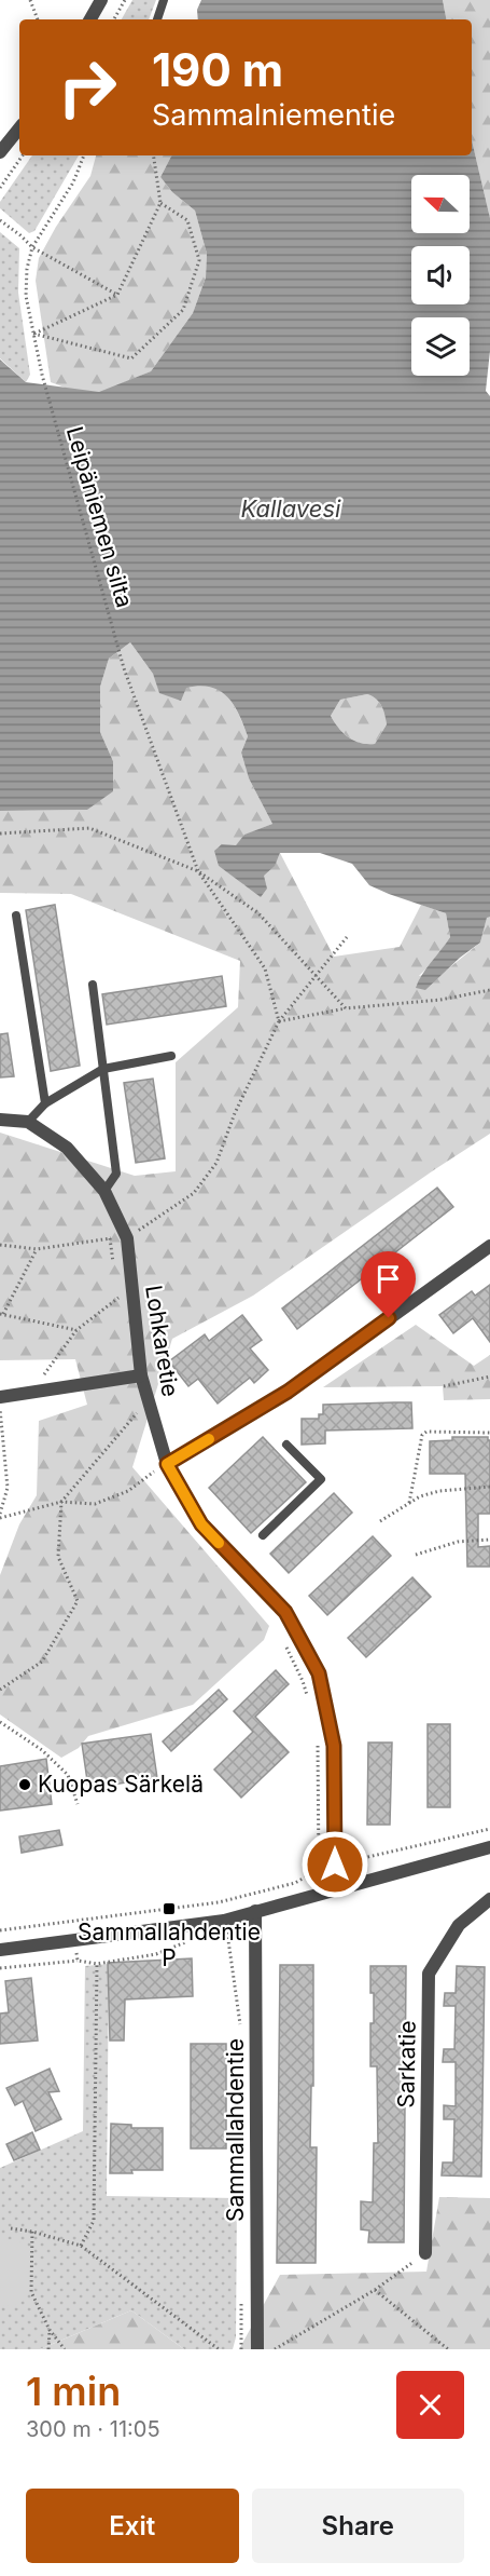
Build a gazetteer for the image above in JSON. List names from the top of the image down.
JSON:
{
  "streets": {
    "street": ["Lohkaretie", "Sarkatie", "Sammallahdentie"],
    "path": ["Leipäniemen silta"]
  },
  "water": ["Kallavesi"],
  "places": {
    "other": ["Kuopas Särkelä"],
    "transit": ["Sammallahdentie P"]
  },
  "north": "left",
  "page": {
    "turn": ["190 m", "Sammalniementie"],
    "heading": ["1 min", "300 m · 11:05"],
    "buttons": ["Exit", "Share"]
  }
}
